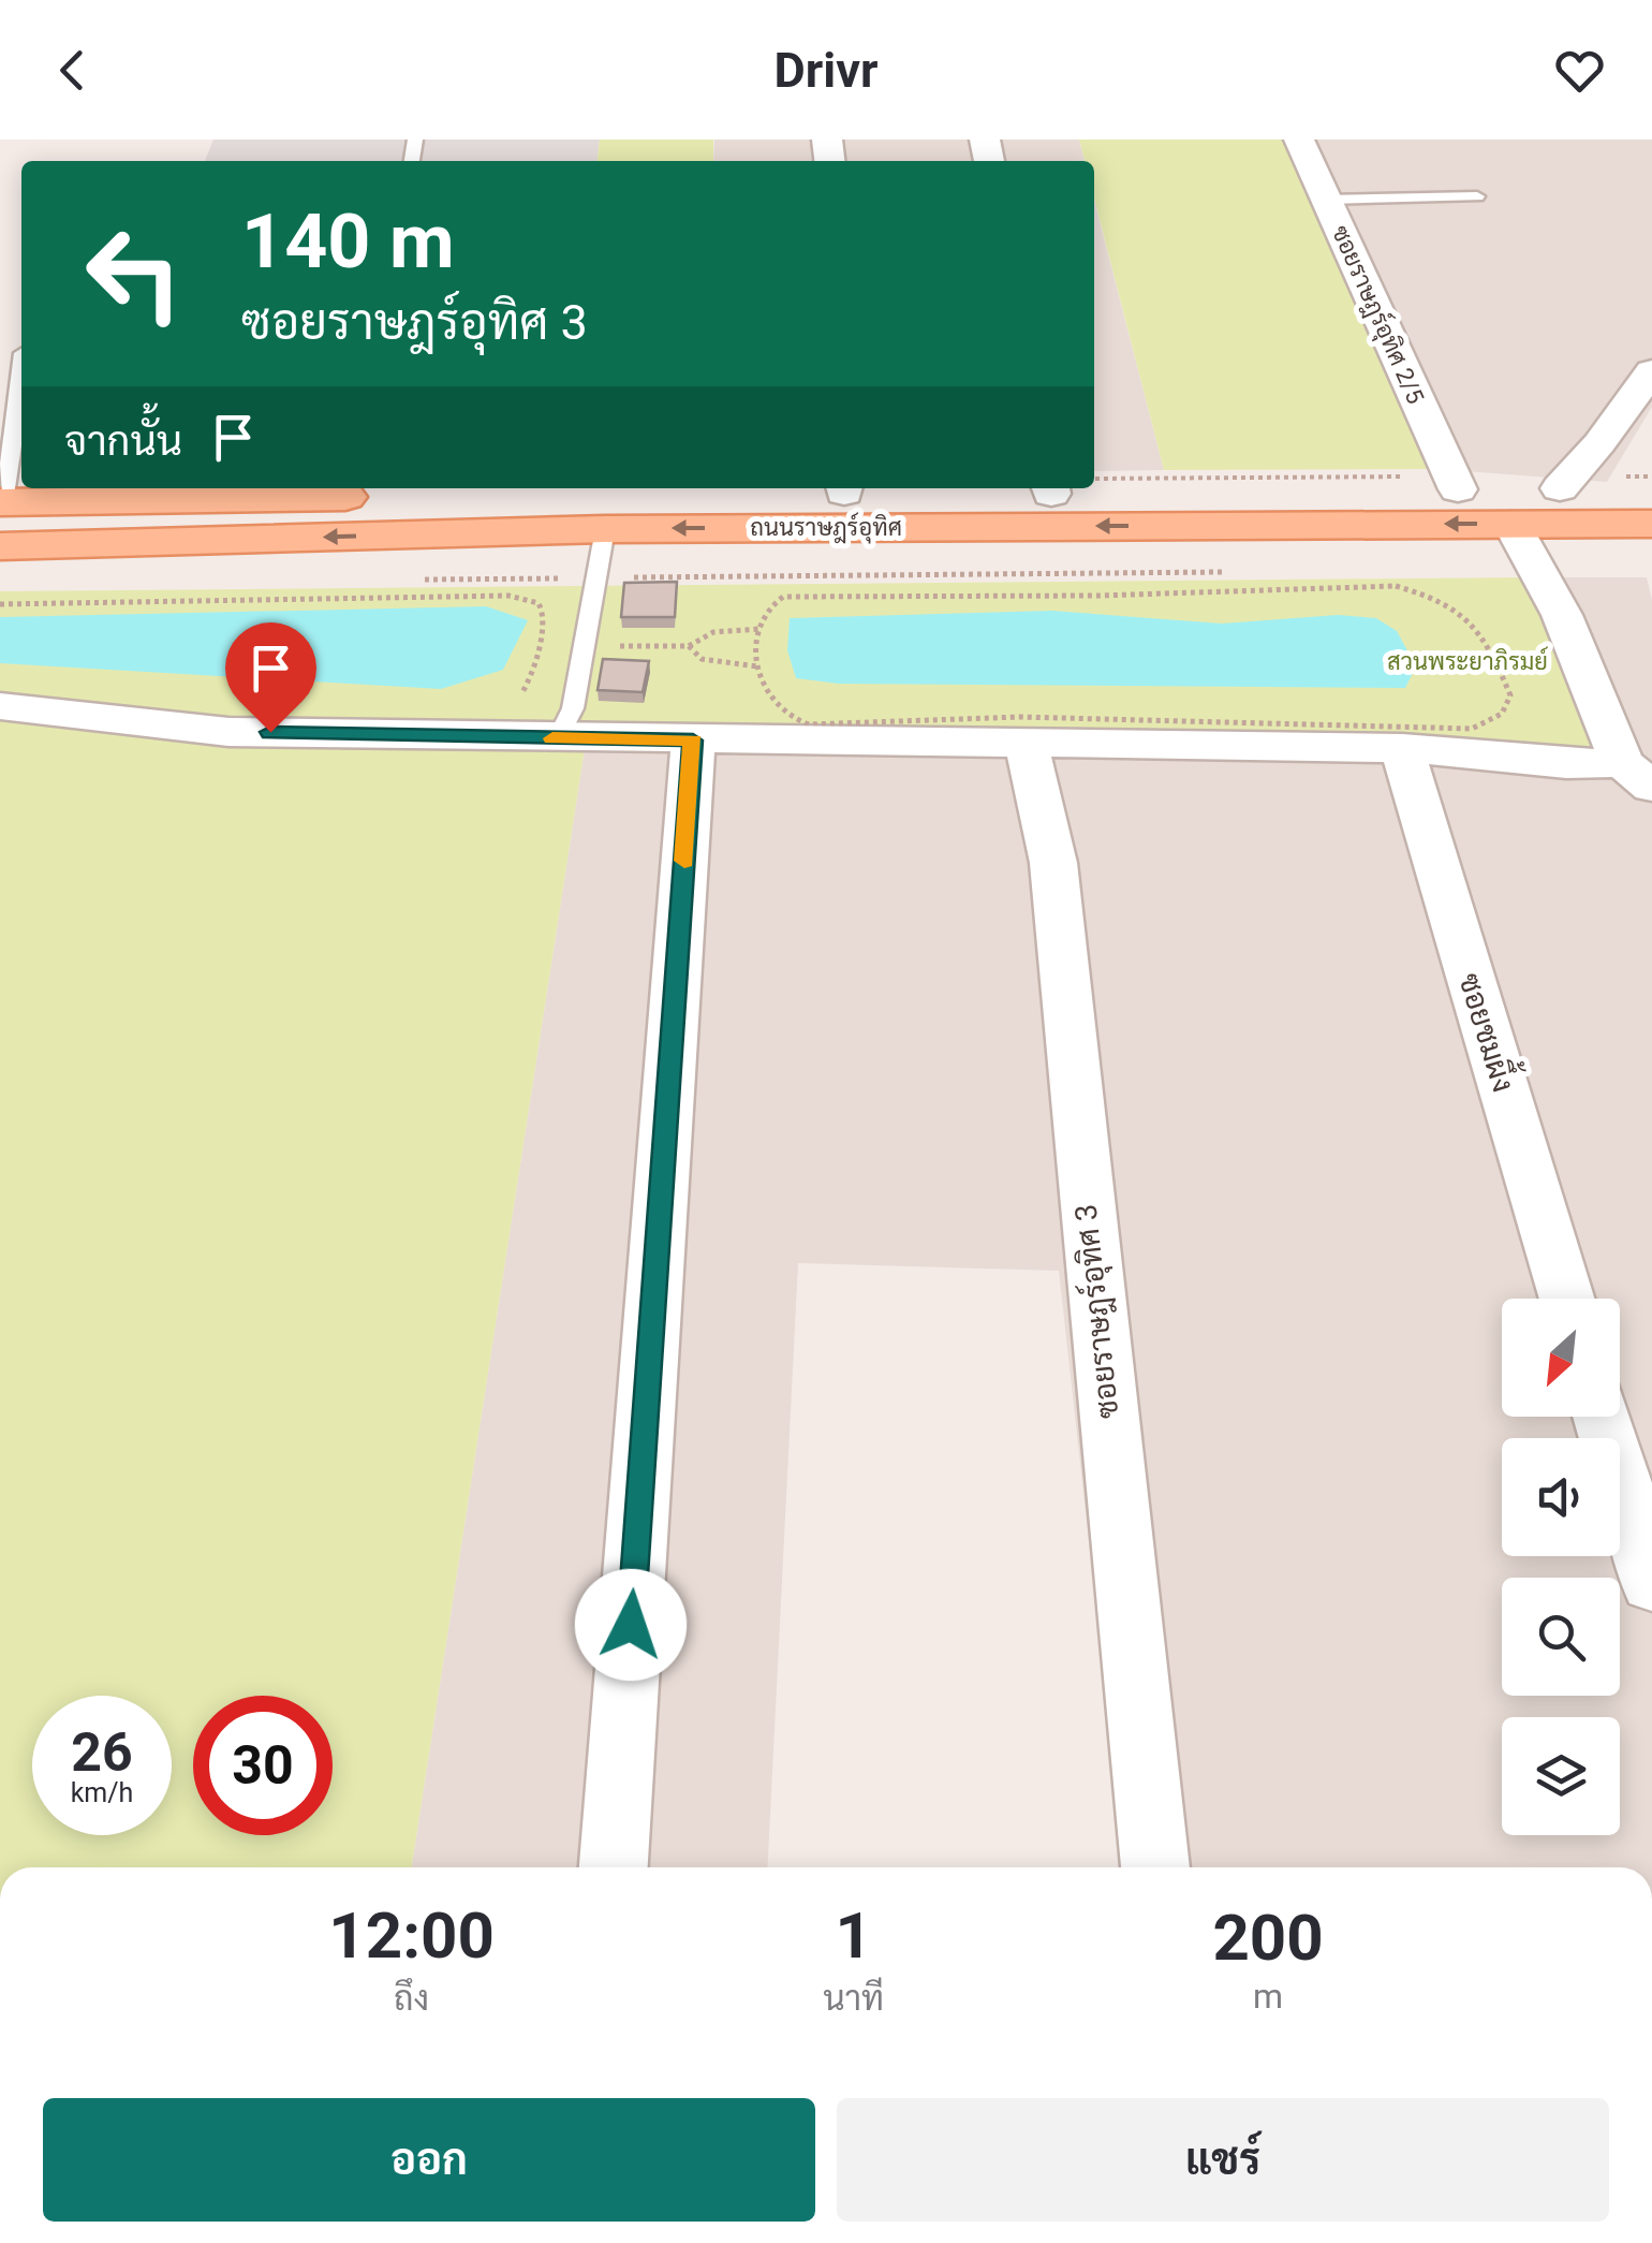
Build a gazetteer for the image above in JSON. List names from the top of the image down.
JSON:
{
  "streets": {
    "main road": ["ถนนราษฎร์อุทิศ"],
    "street": ["ซอยราษฎร์อุทิศ 2/5", "ซอยชมผึ้ง", "ซอยราษฎร์อุทิศ 3"]
  },
  "crossings": [
    ["ซอยราษฎร์อุทิศ 2/5", "ถนนราษฎร์อุทิศ"]
  ],
  "parks": ["สวนพระยาภิรมย์"],
  "north": "bottom left",
  "page": {
    "header": "Drivr",
    "turn": ["140 m", "ซอยราษฎร์อุทิศ 3"],
    "then": "จากนั้น",
    "speed": "26 km/h",
    "limit": "30",
    "eta": [
      "12:00",
      "ถึง",
      "1",
      "นาที",
      "200",
      "m"
    ],
    "buttons": ["ออก", "แชร์"]
  }
}
